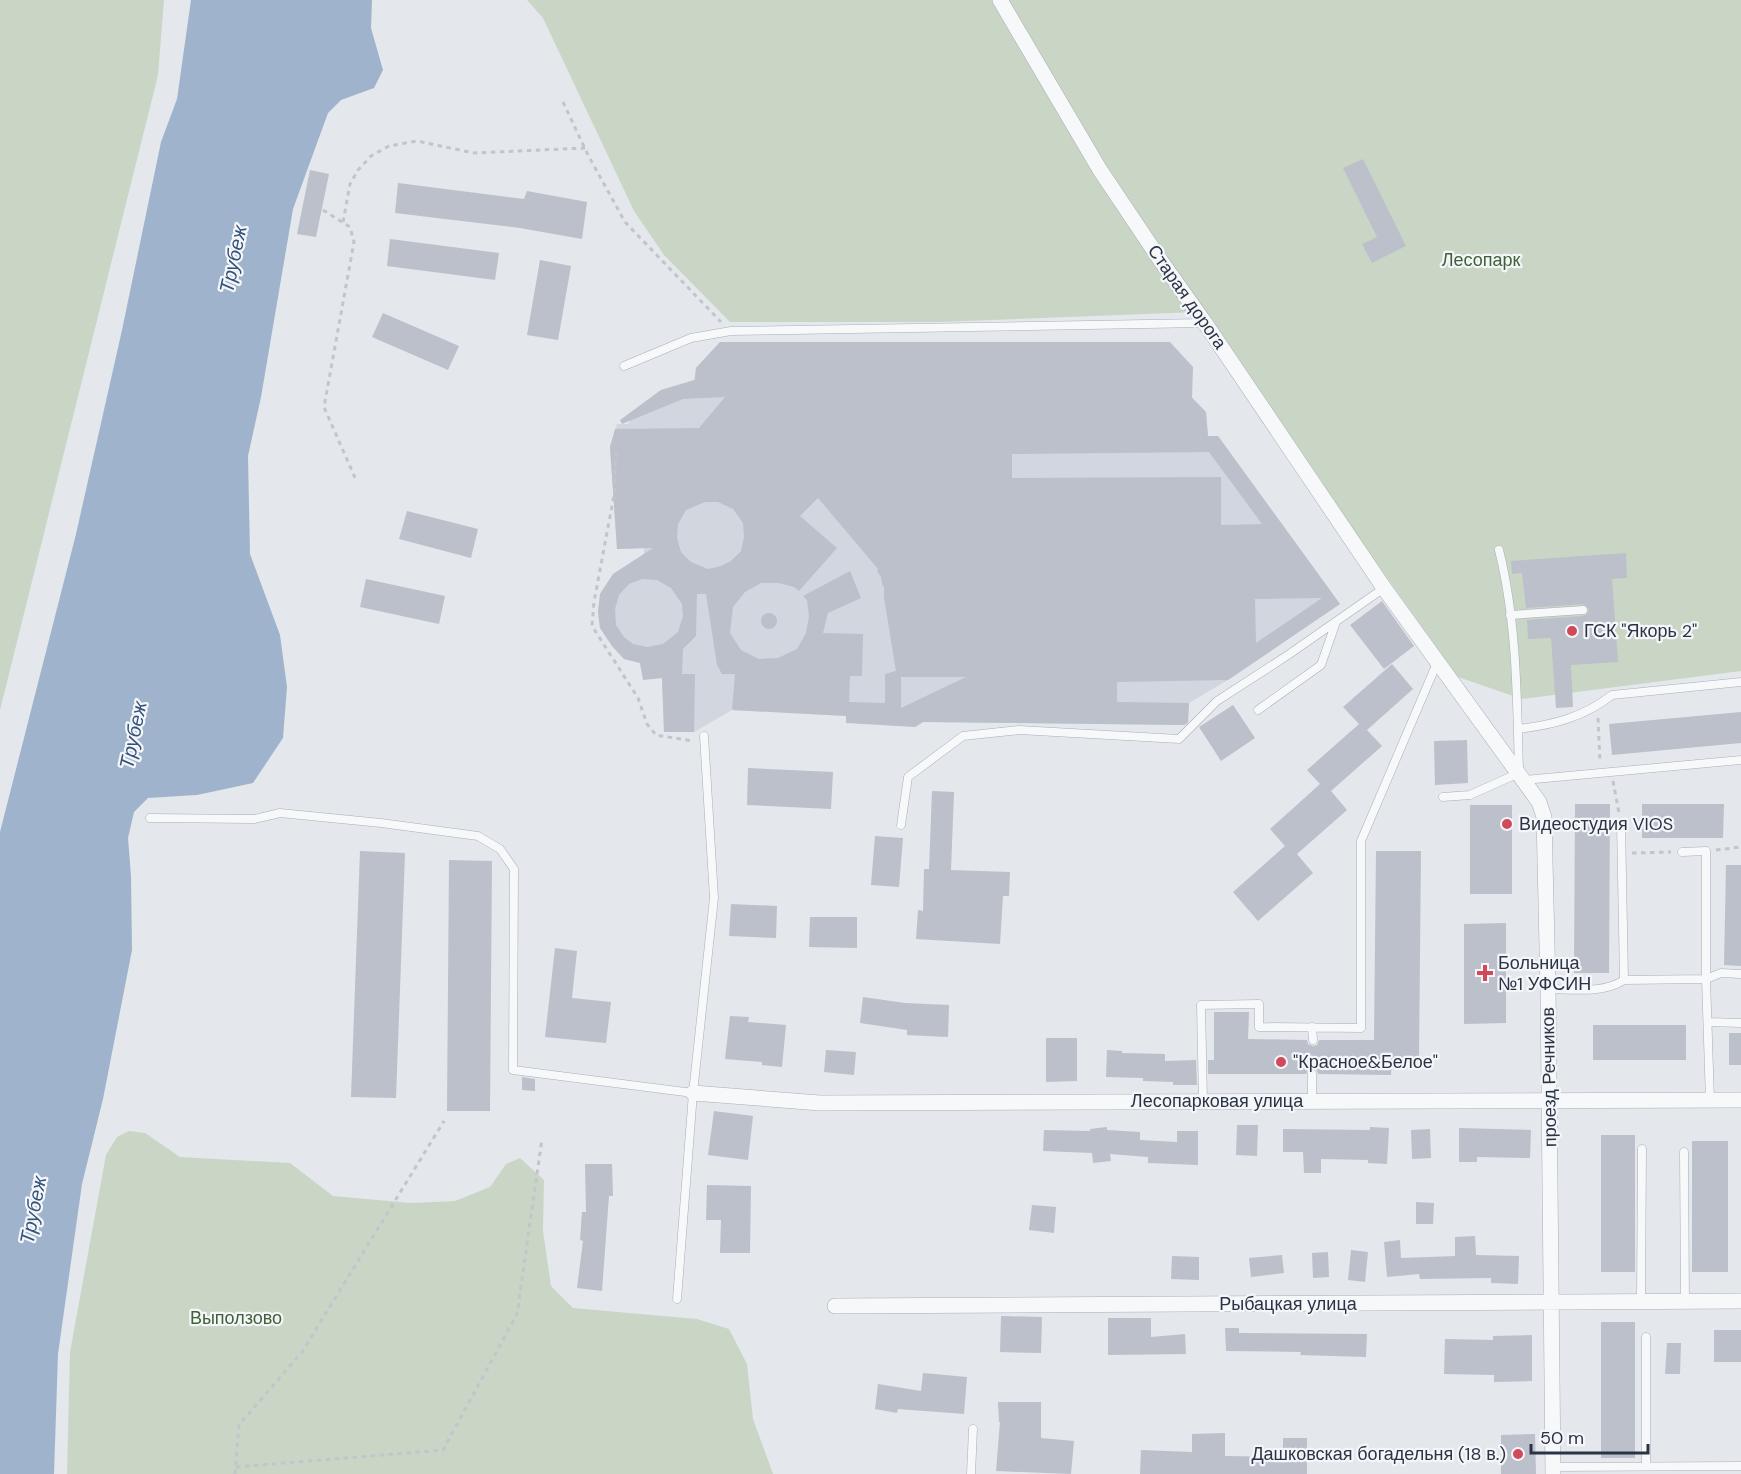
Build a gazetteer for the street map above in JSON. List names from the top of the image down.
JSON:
{
  "streets": {
    "street": [
      "Старая дорога",
      "проезд Речников",
      "Лесопарковая улица",
      "Рыбацкая улица"
    ]
  },
  "crossings": [
    ["Старая дорога", "проезд Речников"],
    ["проезд Речников", "Лесопарковая улица"],
    ["проезд Речников", "Рыбацкая улица"]
  ],
  "water": ["Трубеж"],
  "parks": ["Лесопарк", "Выползово"],
  "places": {
    "other": [
      "ГСК \"Якорь 2\"",
      "Видеостудия VIOS",
      "\"Красное&Белое\"",
      "Дашковская богадельня (18 в.)"
    ],
    "health": ["Больница №1 УФСИН"]
  },
  "scale_bar": "50 m"
}
